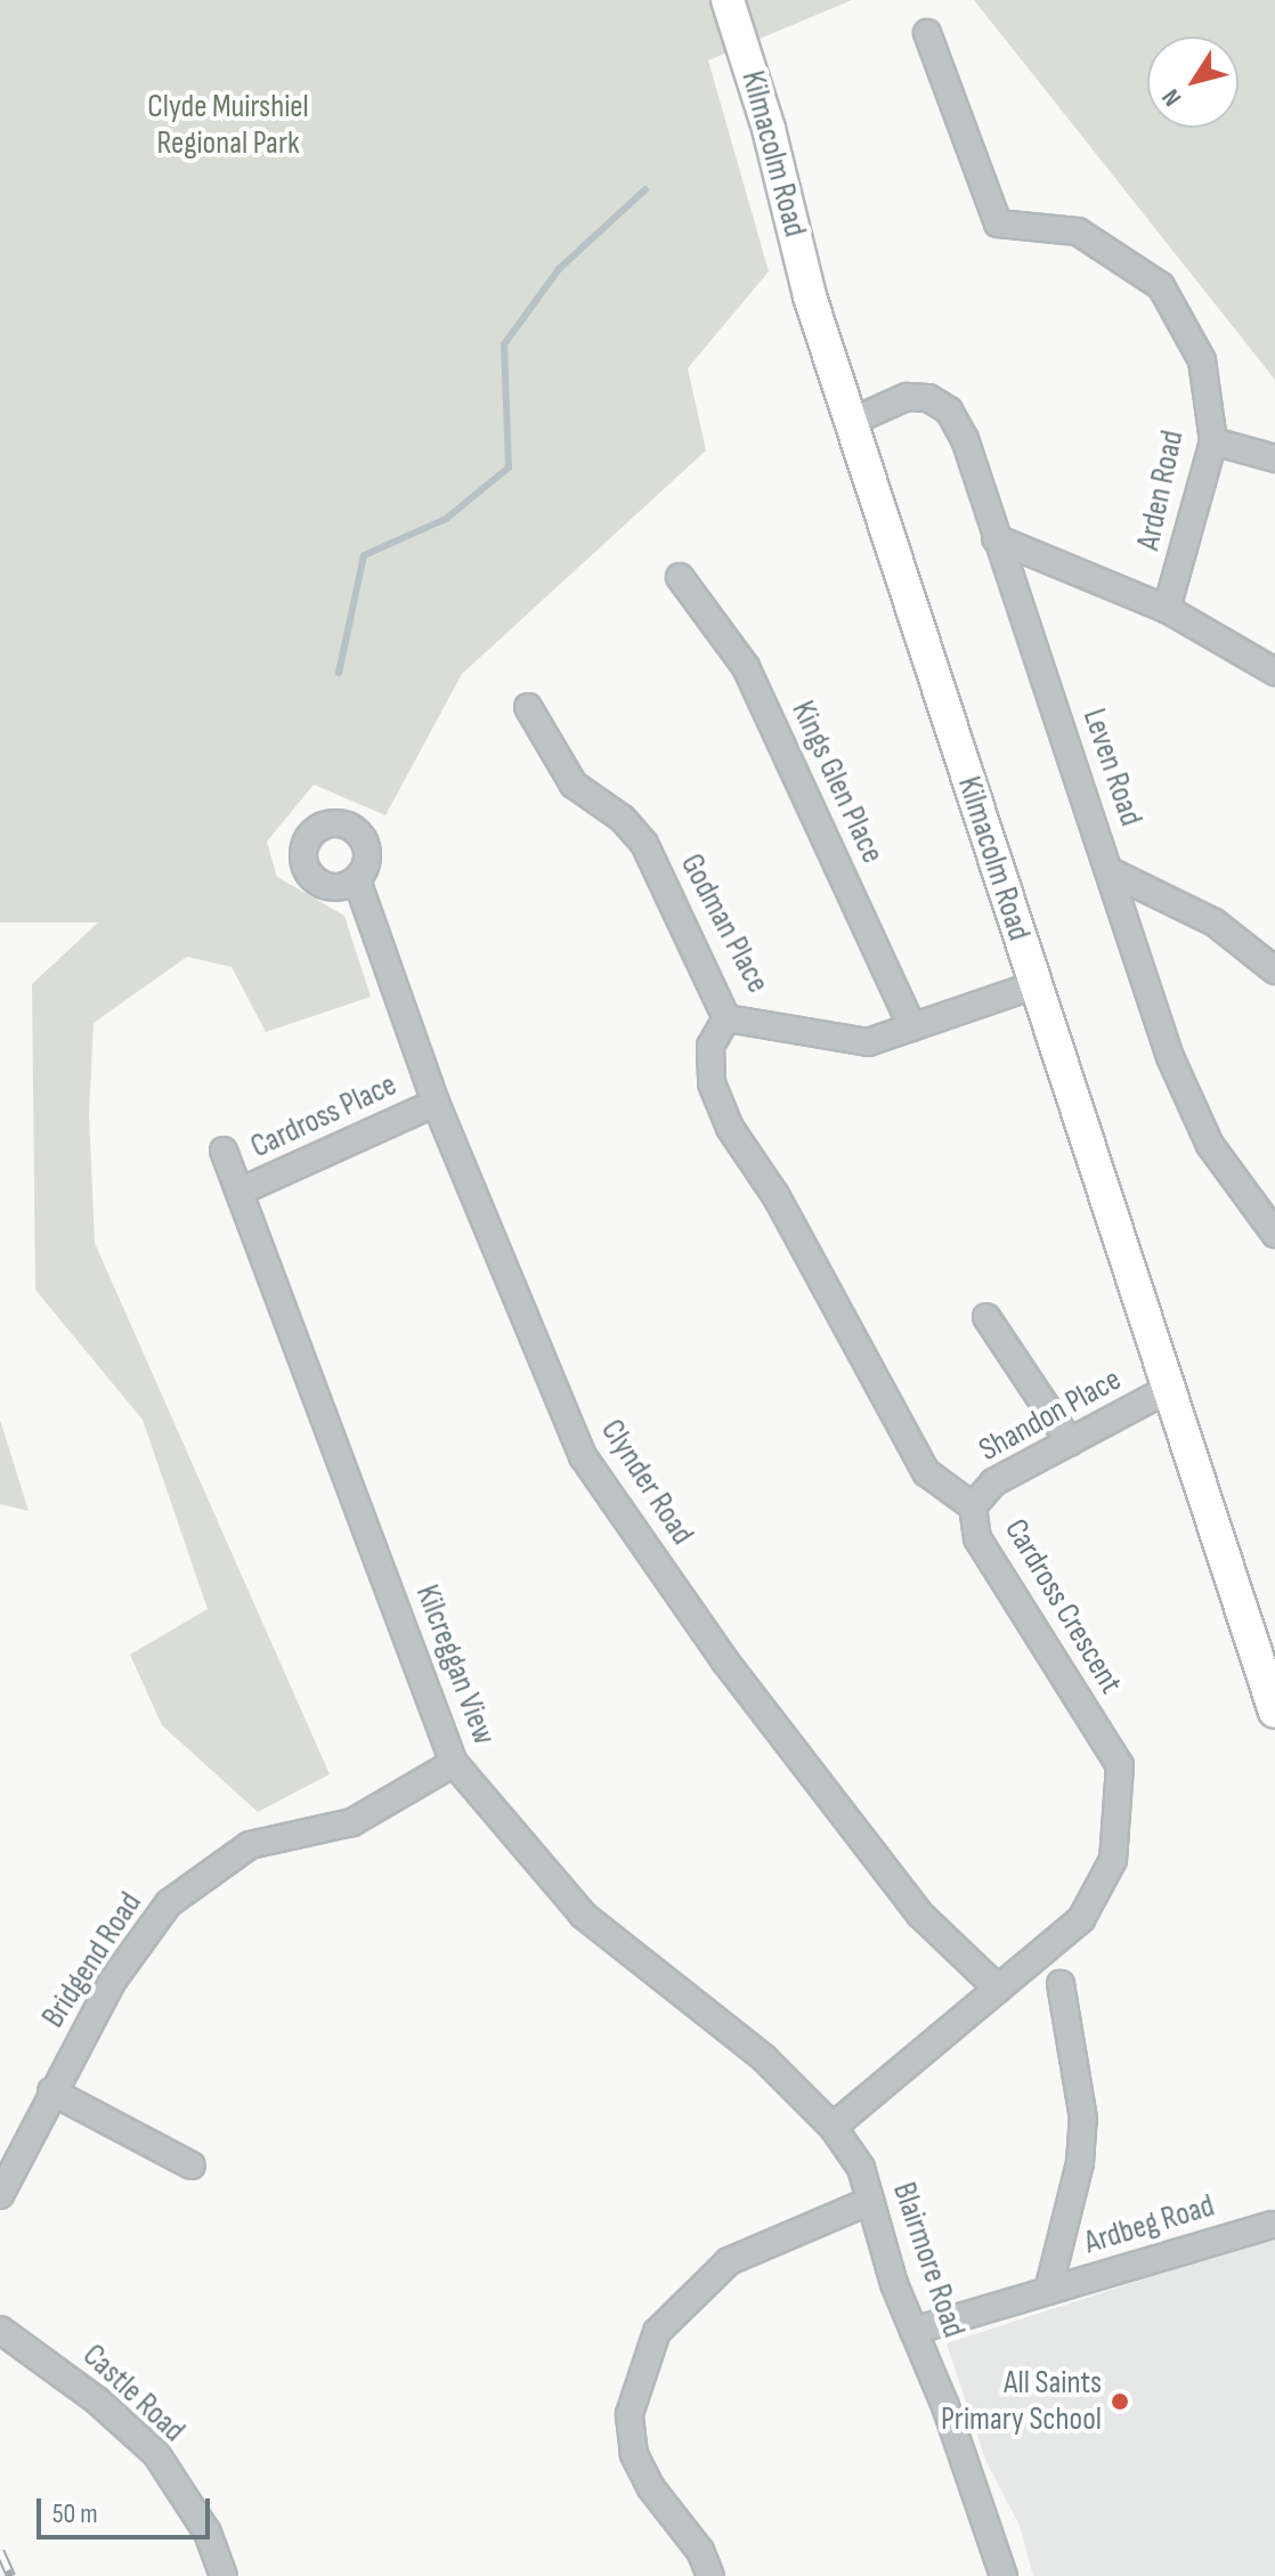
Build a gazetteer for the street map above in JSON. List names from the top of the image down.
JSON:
{
  "streets": {
    "main road": ["Kilmacolm Road"],
    "street": [
      "Arden Road",
      "Leven Road",
      "Kings Glen Place",
      "Godman Place",
      "Cardross Place",
      "Shandon Place",
      "Clynder Road",
      "Cardross Crescent",
      "Kilcreggan View",
      "Bridgend Road",
      "Ardbeg Road",
      "Blairmore Road",
      "Castle Road"
    ]
  },
  "crossings": [
    ["Kilmacolm Road", "Leven Road"],
    ["Kilmacolm Road", "Godman Place"],
    ["Kilmacolm Road", "Shandon Place"],
    ["Kings Glen Place", "Godman Place"],
    ["Godman Place", "Cardross Crescent"],
    ["Cardross Place", "Clynder Road"],
    ["Cardross Place", "Kilcreggan View"],
    ["Shandon Place", "Cardross Crescent"],
    ["Clynder Road", "Cardross Crescent"],
    ["Cardross Crescent", "Kilcreggan View"],
    ["Cardross Crescent", "Blairmore Road"],
    ["Kilcreggan View", "Bridgend Road"],
    ["Kilcreggan View", "Blairmore Road"],
    ["Ardbeg Road", "Blairmore Road"]
  ],
  "parks": ["Clyde Muirshiel Regional Park"],
  "places": ["All Saints Primary School"],
  "scale_bar": "50 m",
  "north": "bottom left"
}
